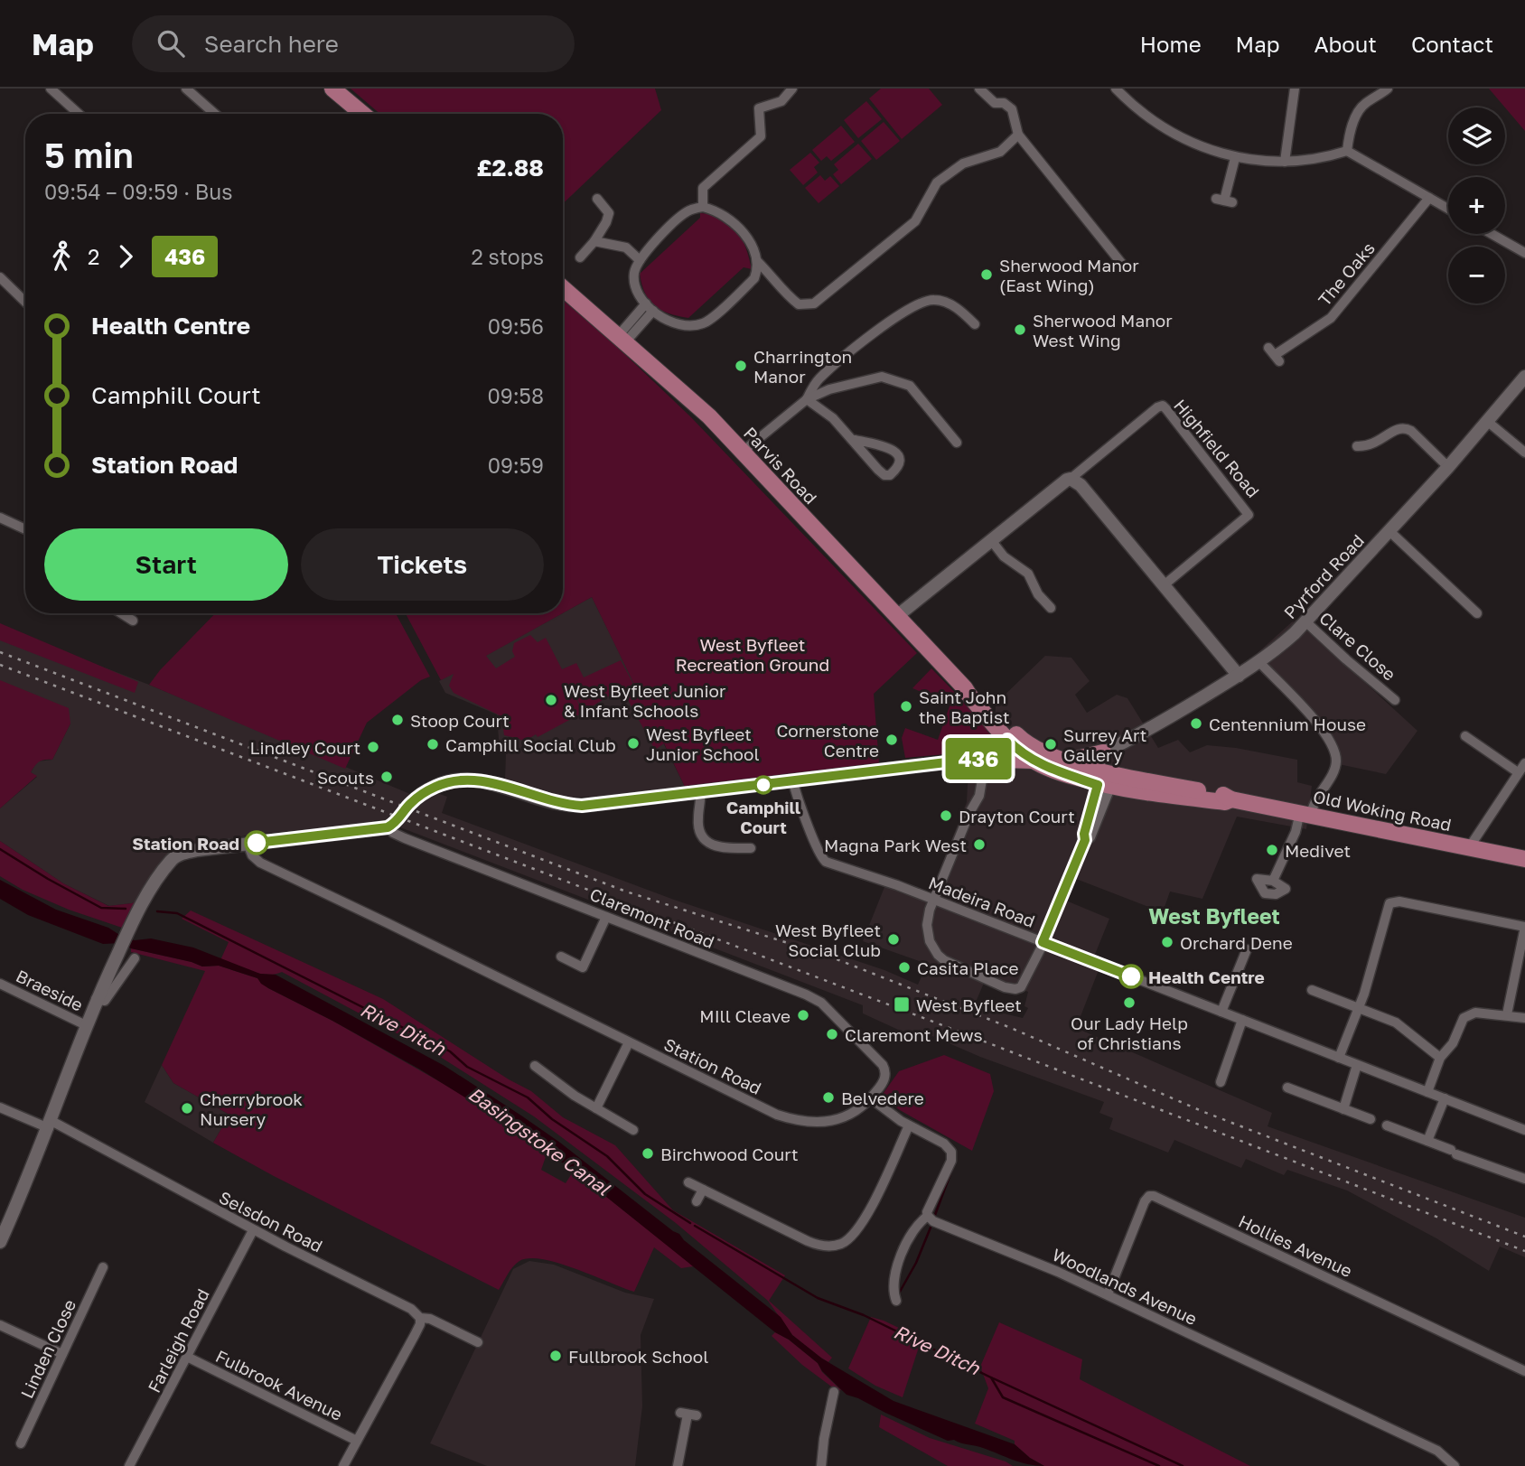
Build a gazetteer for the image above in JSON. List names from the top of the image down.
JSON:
{
  "streets": {
    "main road": ["Parvis Road", "Old Woking Road"],
    "street": [
      "The Oaks",
      "Highfield Road",
      "Pyrford Road",
      "Clare Close",
      "Madeira Road",
      "Claremont Road",
      "Braeside",
      "Station Road",
      "Selsdon Road",
      "Hollies Avenue",
      "Woodlands Avenue",
      "Farleigh Road",
      "Linden Close",
      "Fulbrook Avenue"
    ]
  },
  "crossings": [
    ["Highfield Road", "Parvis Road"],
    ["Parvis Road", "Old Woking Road"],
    ["Pyrford Road", "Clare Close"],
    ["Claremont Road", "Station Road"],
    ["Selsdon Road", "Farleigh Road"],
    ["Hollies Avenue", "Woodlands Avenue"],
    ["Farleigh Road", "Fulbrook Avenue"]
  ],
  "districts": ["West Byfleet"],
  "water": ["Rive Ditch", "Basingstoke Canal"],
  "parks": ["West Byfleet Recreation Ground"],
  "places": {
    "other": [
      "Sherwood Manor (East Wing)",
      "Sherwood Manor West Wing",
      "Charrington Manor",
      "West Byfleet Junior & Infant Schools",
      "Saint John the Baptist",
      "Stoop Court",
      "Centennium House",
      "Cornerstone Centre",
      "West Byfleet Junior School",
      "Camphill Social Club",
      "Surrey Art Gallery",
      "Lindley Court",
      "Scouts",
      "Camphill Court",
      "Drayton Court",
      "Station Road",
      "Magna Park West",
      "Medivet",
      "West Byfleet Social Club",
      "Orchard Dene",
      "Casita Place",
      "Health Centre",
      "Our Lady Help of Christians",
      "MIll Cleave",
      "Claremont Mews",
      "Belvedere",
      "Cherrybrook Nursery",
      "Birchwood Court",
      "Fullbrook School"
    ],
    "transit": ["West Byfleet"]
  },
  "lines": ["bus line 436"],
  "page": {
    "header": "Map",
    "search": "Search here",
    "nav": [
      "Home",
      "Map",
      "About",
      "Contact"
    ],
    "on_map": "436",
    "map_buttons": ["+", "−"],
    "heading": ["5 min", "09:54 – 09:59 · Bus", "£2.88"],
    "legs": ["2", "436", "2 stops"],
    "list": [
      {
        "name": "Health Centre",
        "value": "09:56"
      },
      {
        "name": "Camphill Court",
        "value": "09:58"
      },
      {
        "name": "Station Road",
        "value": "09:59"
      }
    ],
    "buttons": ["Start", "Tickets"]
  }
}
